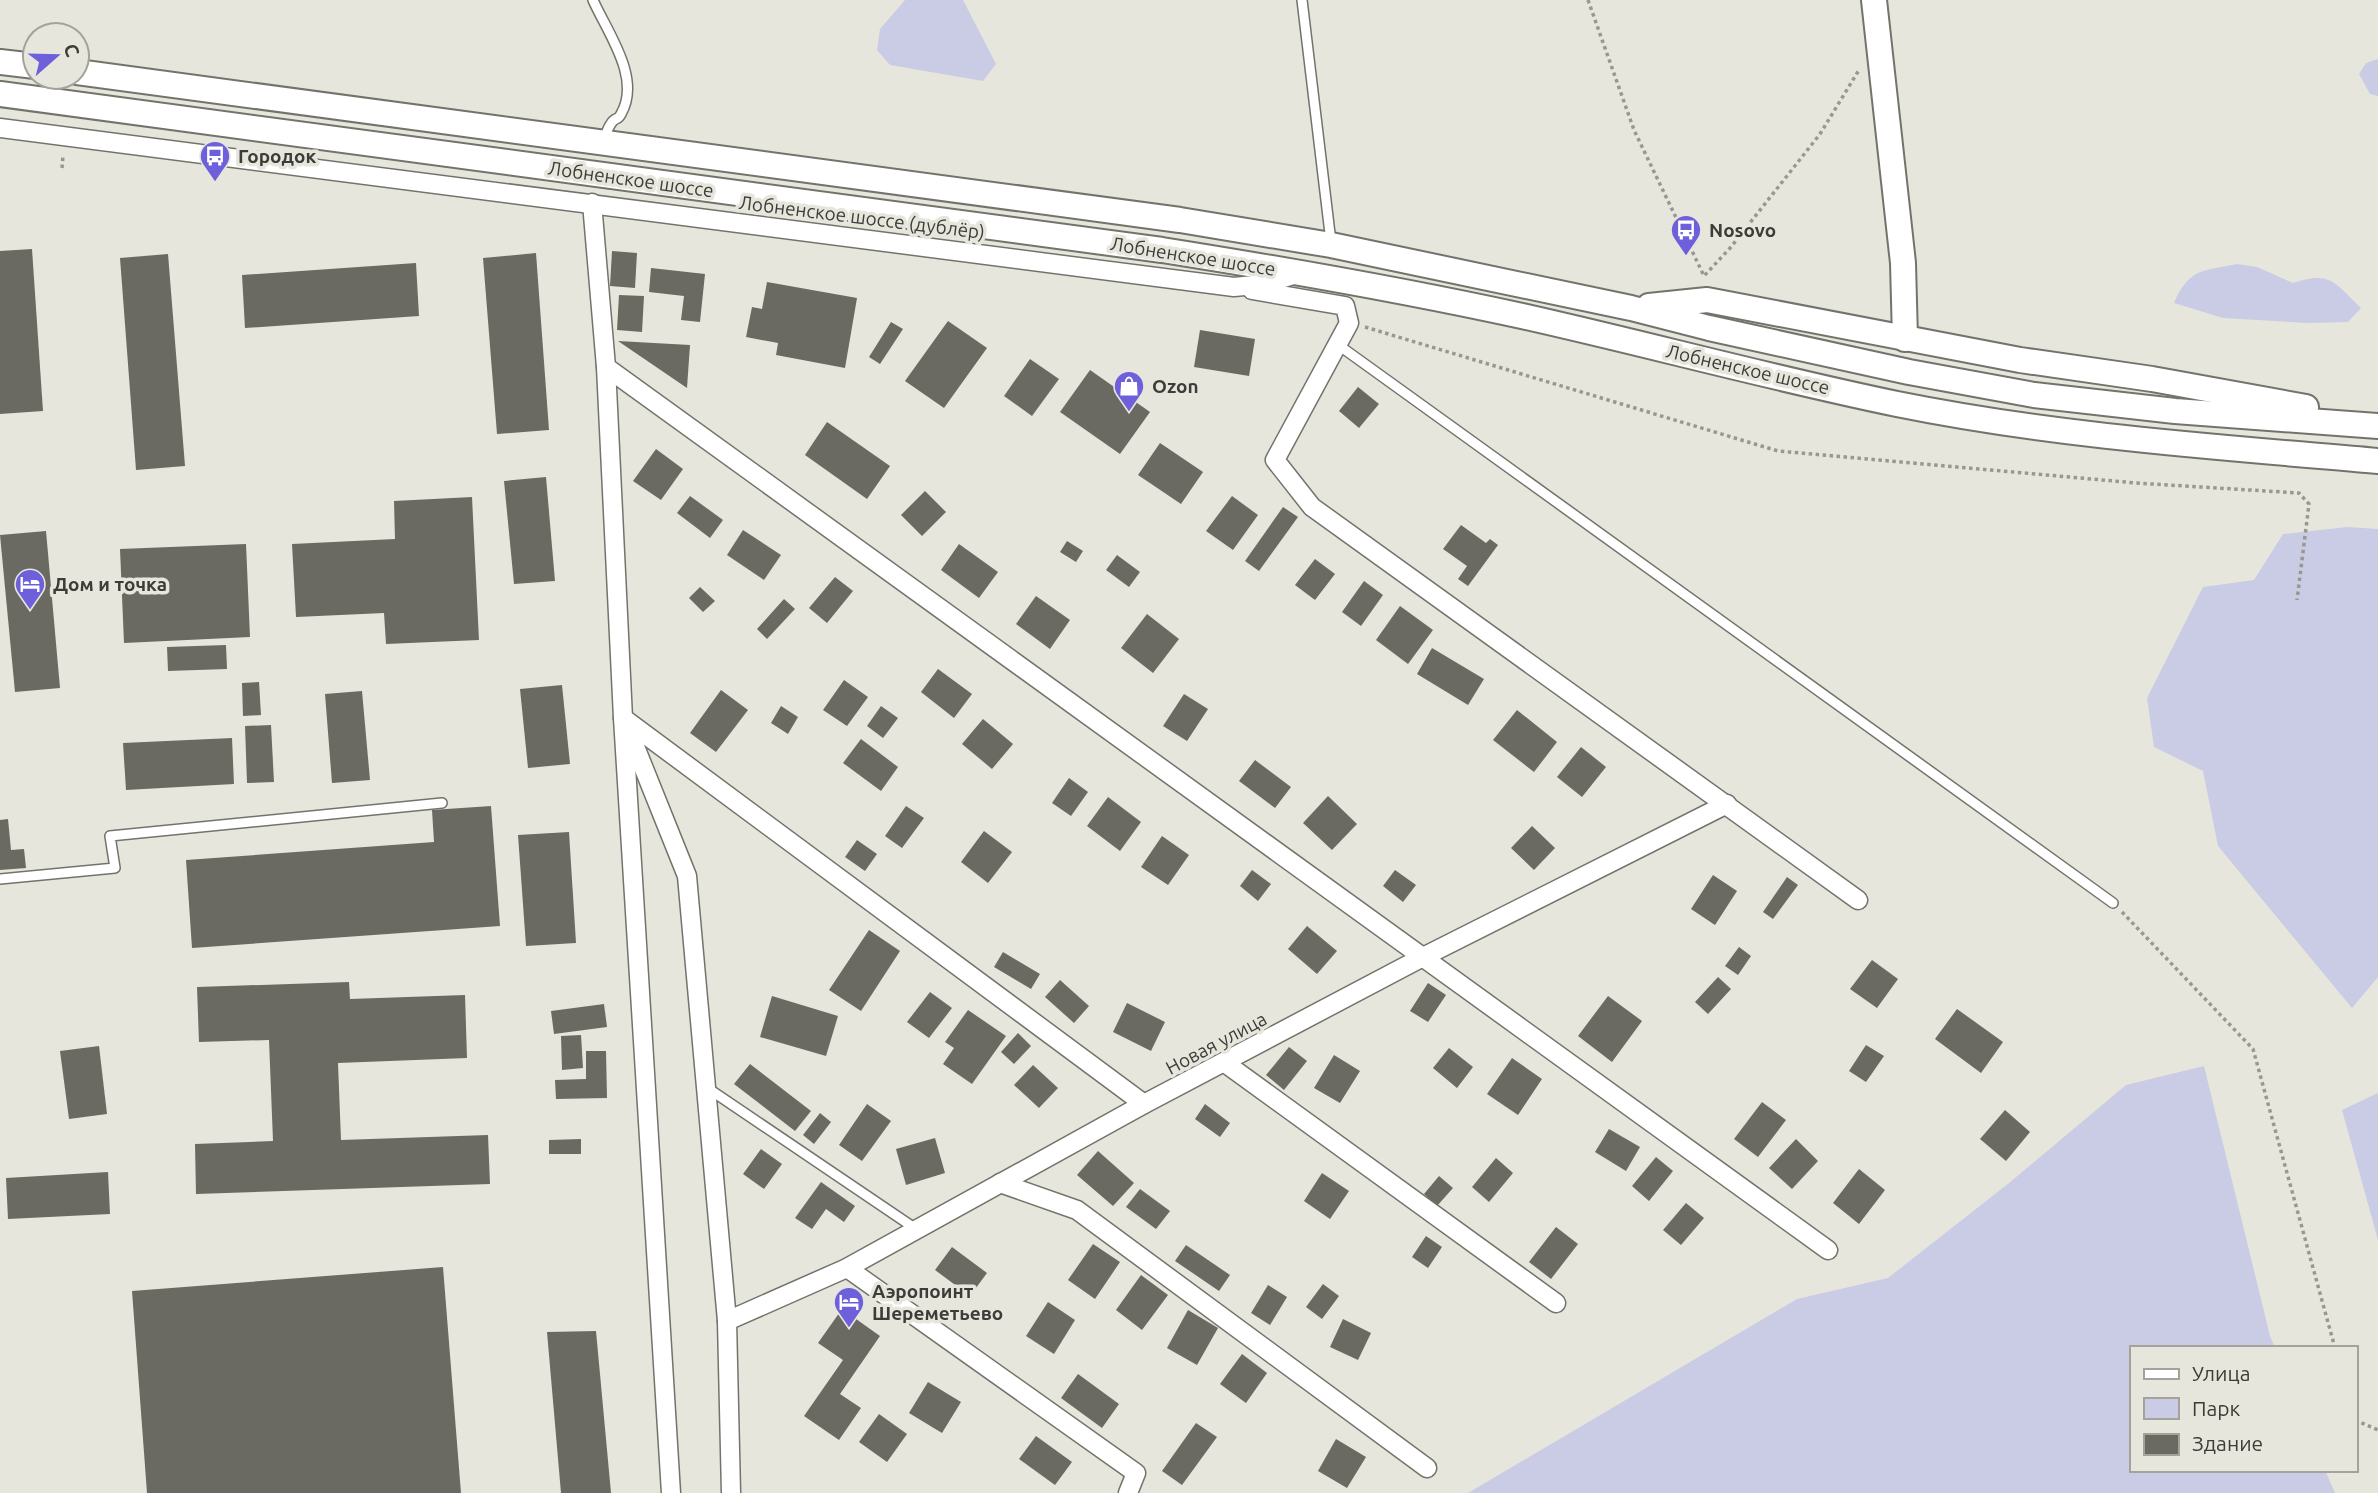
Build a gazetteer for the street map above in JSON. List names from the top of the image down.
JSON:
{
  "streets": {
    "main road": ["Лобненское шоссе"],
    "street": ["Лобненское шоссе (дублёр)", "Новая улица"]
  },
  "crossings": [
    ["Лобненское шоссе", "Лобненское шоссе (дублёр)"]
  ],
  "places": {
    "bus stop": ["Городок", "Nosovo"],
    "shop": ["Ozon"],
    "hotel": ["Дом и точка", "Аэропоинт Шереметьево"]
  },
  "legend": ["Улица", "Парк", "Здание"],
  "north": "right"
}
